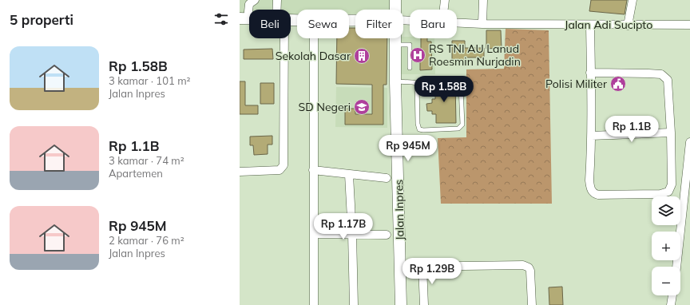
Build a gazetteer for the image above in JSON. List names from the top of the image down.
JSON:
{
  "streets": {
    "main road": ["Jalan Inpres"],
    "street": ["Jalan Adi Sucipto"]
  },
  "places": {
    "hospital": ["RS TNI AU Lanud Roesmin Nurjadin"],
    "building": ["Sekolah Dasar"],
    "public building": ["Polisi Militer"],
    "school or university": ["SD Negeri"]
  },
  "page": {
    "heading": "5 properti",
    "chip": [
      "Beli",
      "Sewa",
      "Filter",
      "Baru"
    ],
    "list": [
      {
        "name": "Rp 1.58B",
        "note": "3 kamar · 101 m² · Jalan Inpres"
      },
      {
        "name": "Rp 1.1B",
        "note": "3 kamar · 74 m² · Apartemen"
      },
      {
        "name": "Rp 945M",
        "note": "2 kamar · 76 m² · Jalan Inpres"
      }
    ],
    "price": [
      "Rp 1.58B",
      "Rp 1.1B",
      "Rp 945M",
      "Rp 1.17B",
      "Rp 1.29B"
    ],
    "map_buttons": ["+", "−"]
  }
}
